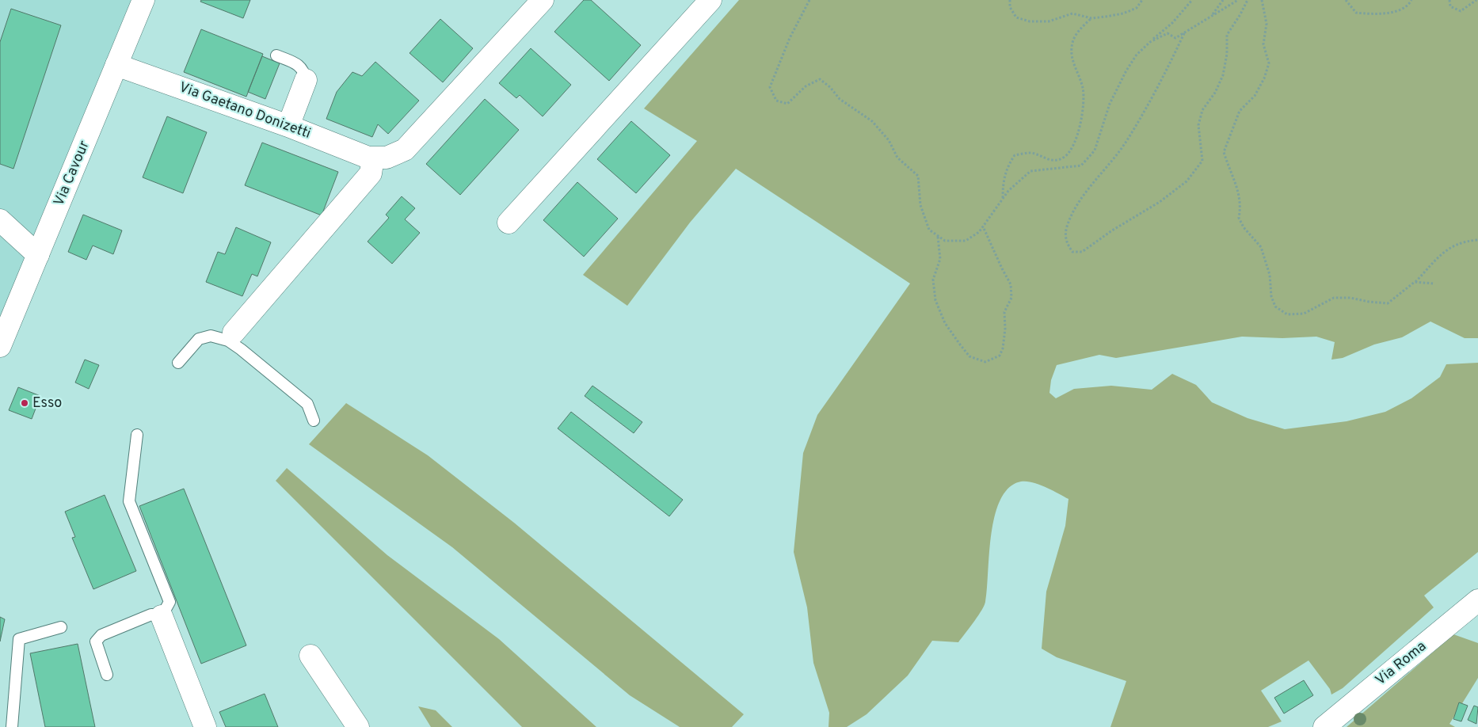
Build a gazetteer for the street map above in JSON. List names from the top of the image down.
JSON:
{
  "streets": {
    "street": ["Via Gaetano Donizetti", "Via Cavour", "Via Roma"]
  },
  "crossings": [
    ["Via Gaetano Donizetti", "Via Cavour"]
  ],
  "places": ["Esso"]
}
